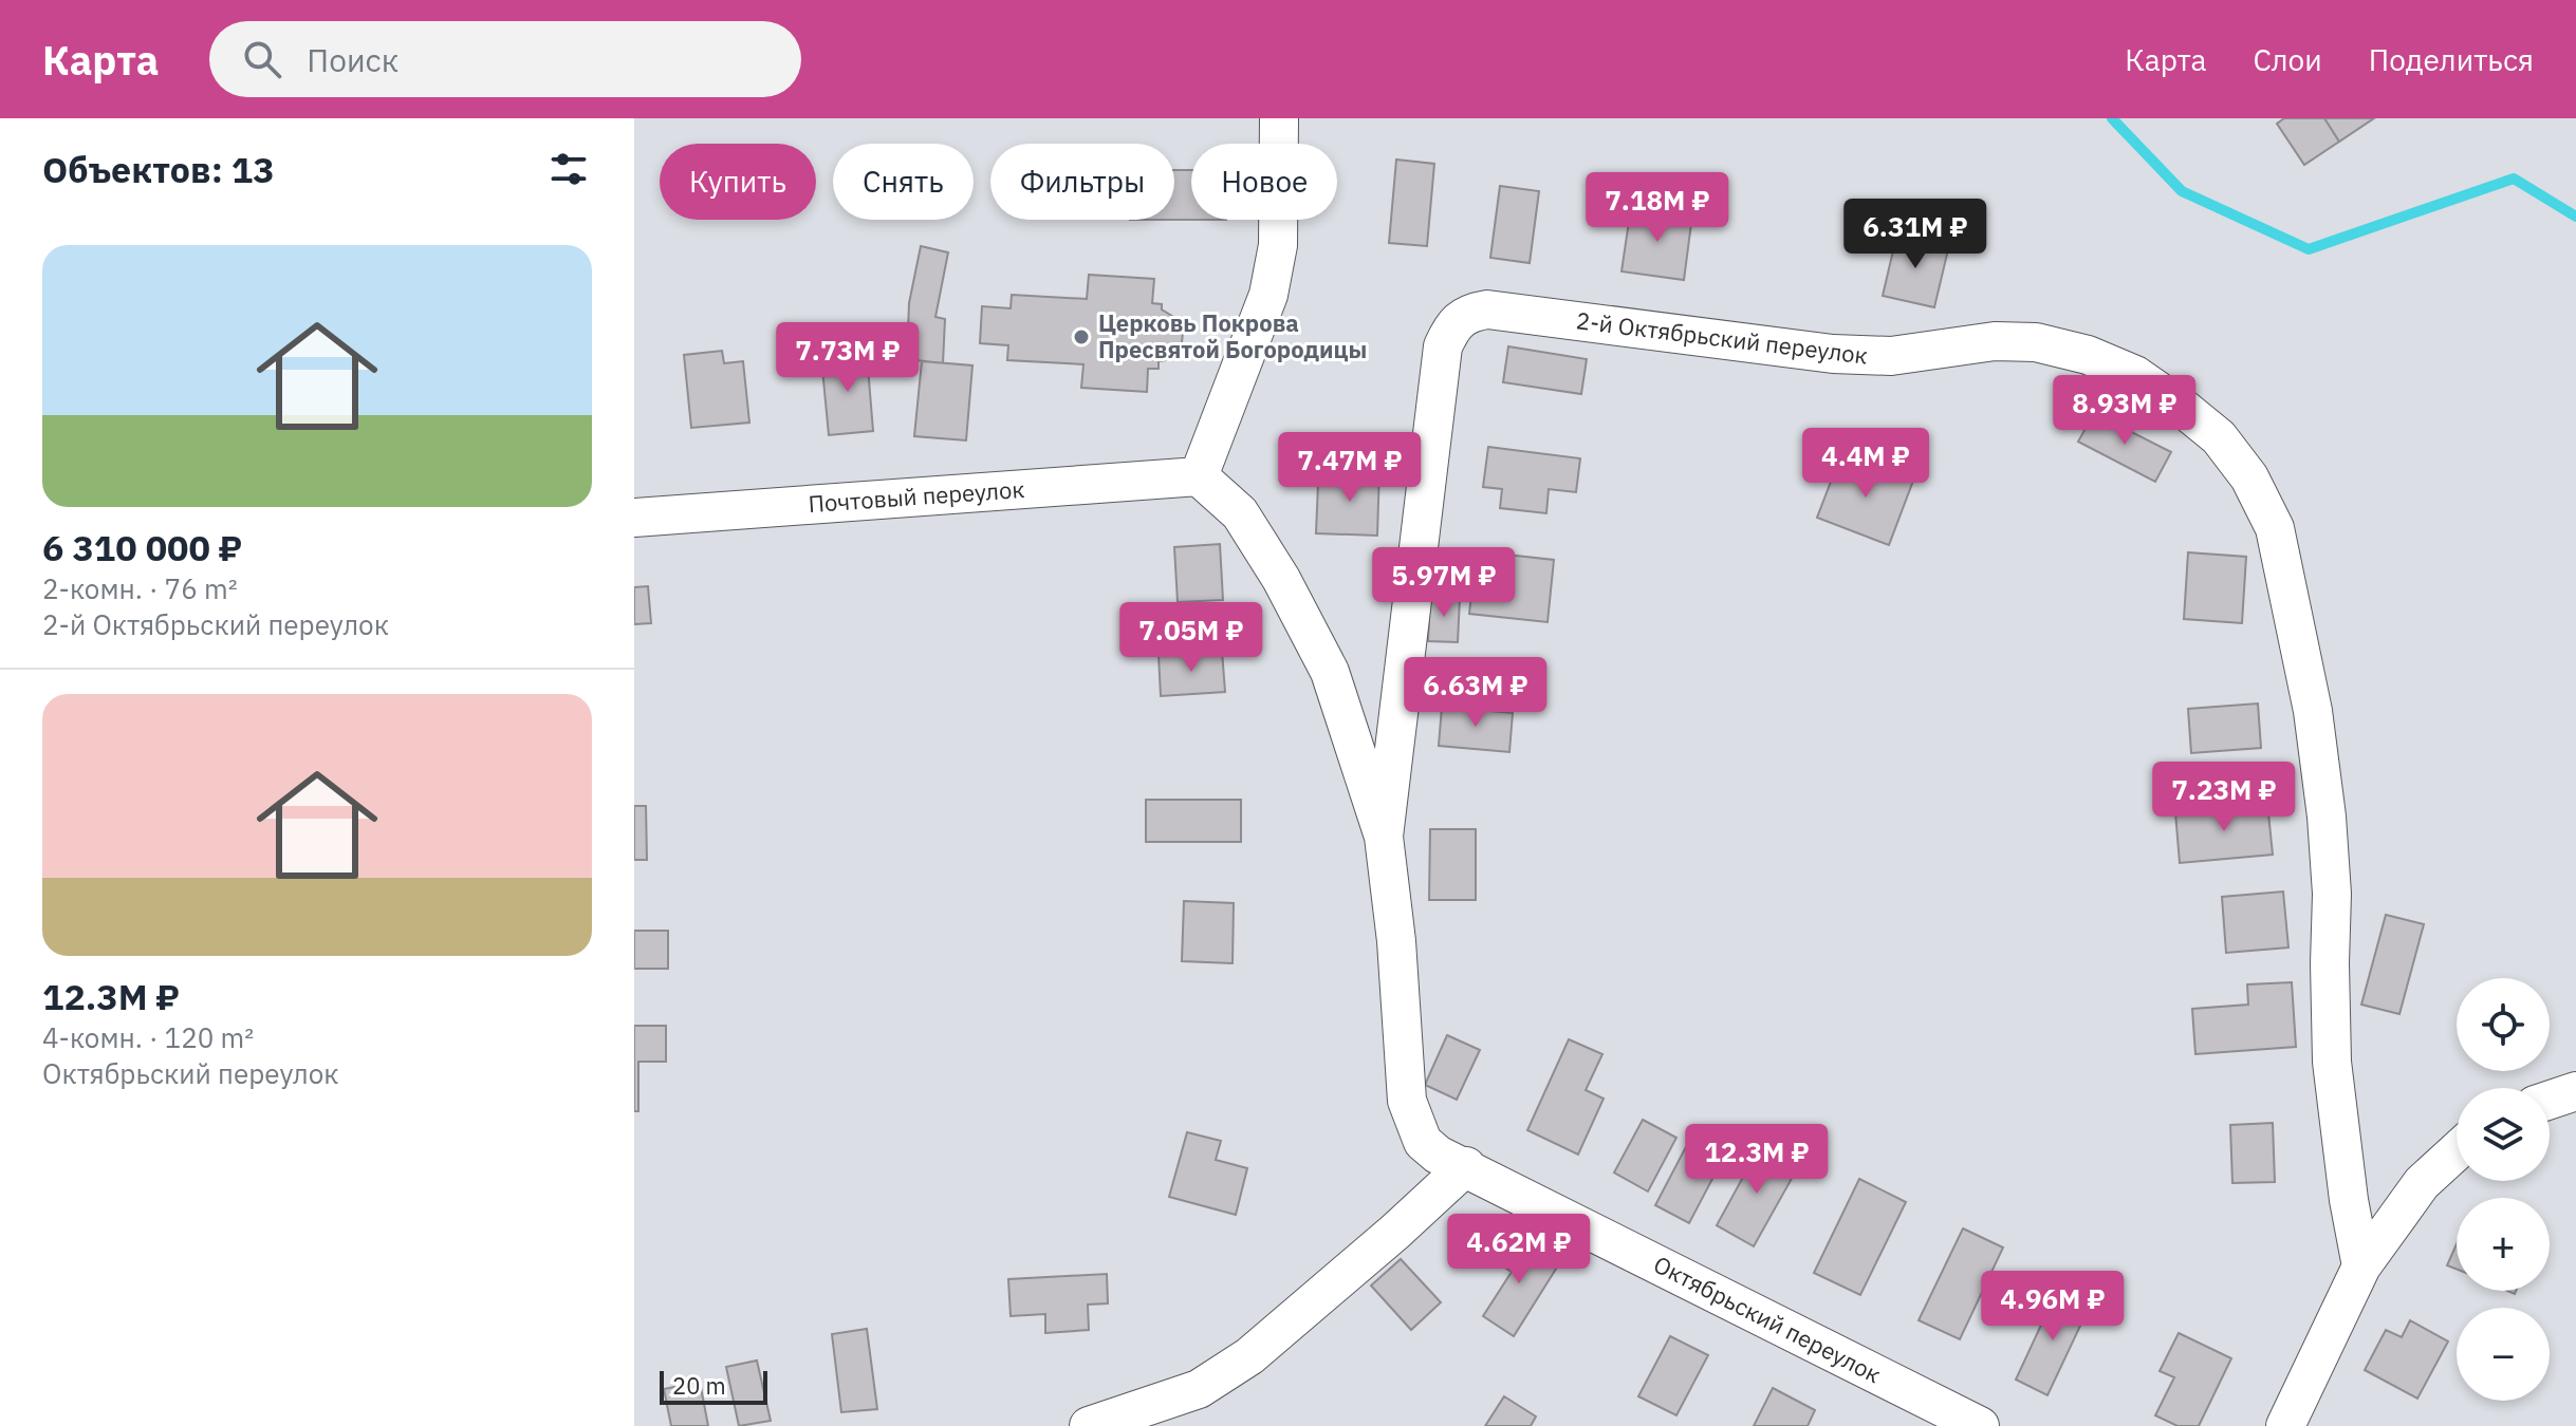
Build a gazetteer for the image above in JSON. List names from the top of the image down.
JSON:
{
  "streets": {
    "street": ["2-й Октябрьский переулок", "Почтовый переулок", "Октябрьский переулок"]
  },
  "crossings": [
    ["2-й Октябрьский переулок", "Октябрьский переулок"]
  ],
  "places": ["Церковь Покрова Пресвятой Богородицы"],
  "scale_bar": "20 m",
  "page": {
    "header": "Карта",
    "search": "Поиск",
    "nav": ["Карта", "Слои", "Поделиться"],
    "heading": "Объектов: 13",
    "chip": [
      "Купить",
      "Снять",
      "Фильтры",
      "Новое"
    ],
    "price": [
      "7.18M ₽",
      "6.31M ₽",
      "7.73M ₽",
      "8.93M ₽",
      "4.4M ₽",
      "7.47M ₽",
      "5.97M ₽",
      "7.05M ₽",
      "6.63M ₽",
      "7.23M ₽",
      "12.3M ₽",
      "4.62M ₽",
      "4.96M ₽"
    ],
    "list": [
      {
        "name": "6 310 000 ₽",
        "note": "2-комн. · 76 m² · 2-й Октябрьский переулок"
      },
      {
        "name": "12.3M ₽",
        "note": "4-комн. · 120 m² · Октябрьский переулок"
      }
    ],
    "map_buttons": ["+", "−"],
    "scale": "20 m"
  }
}
